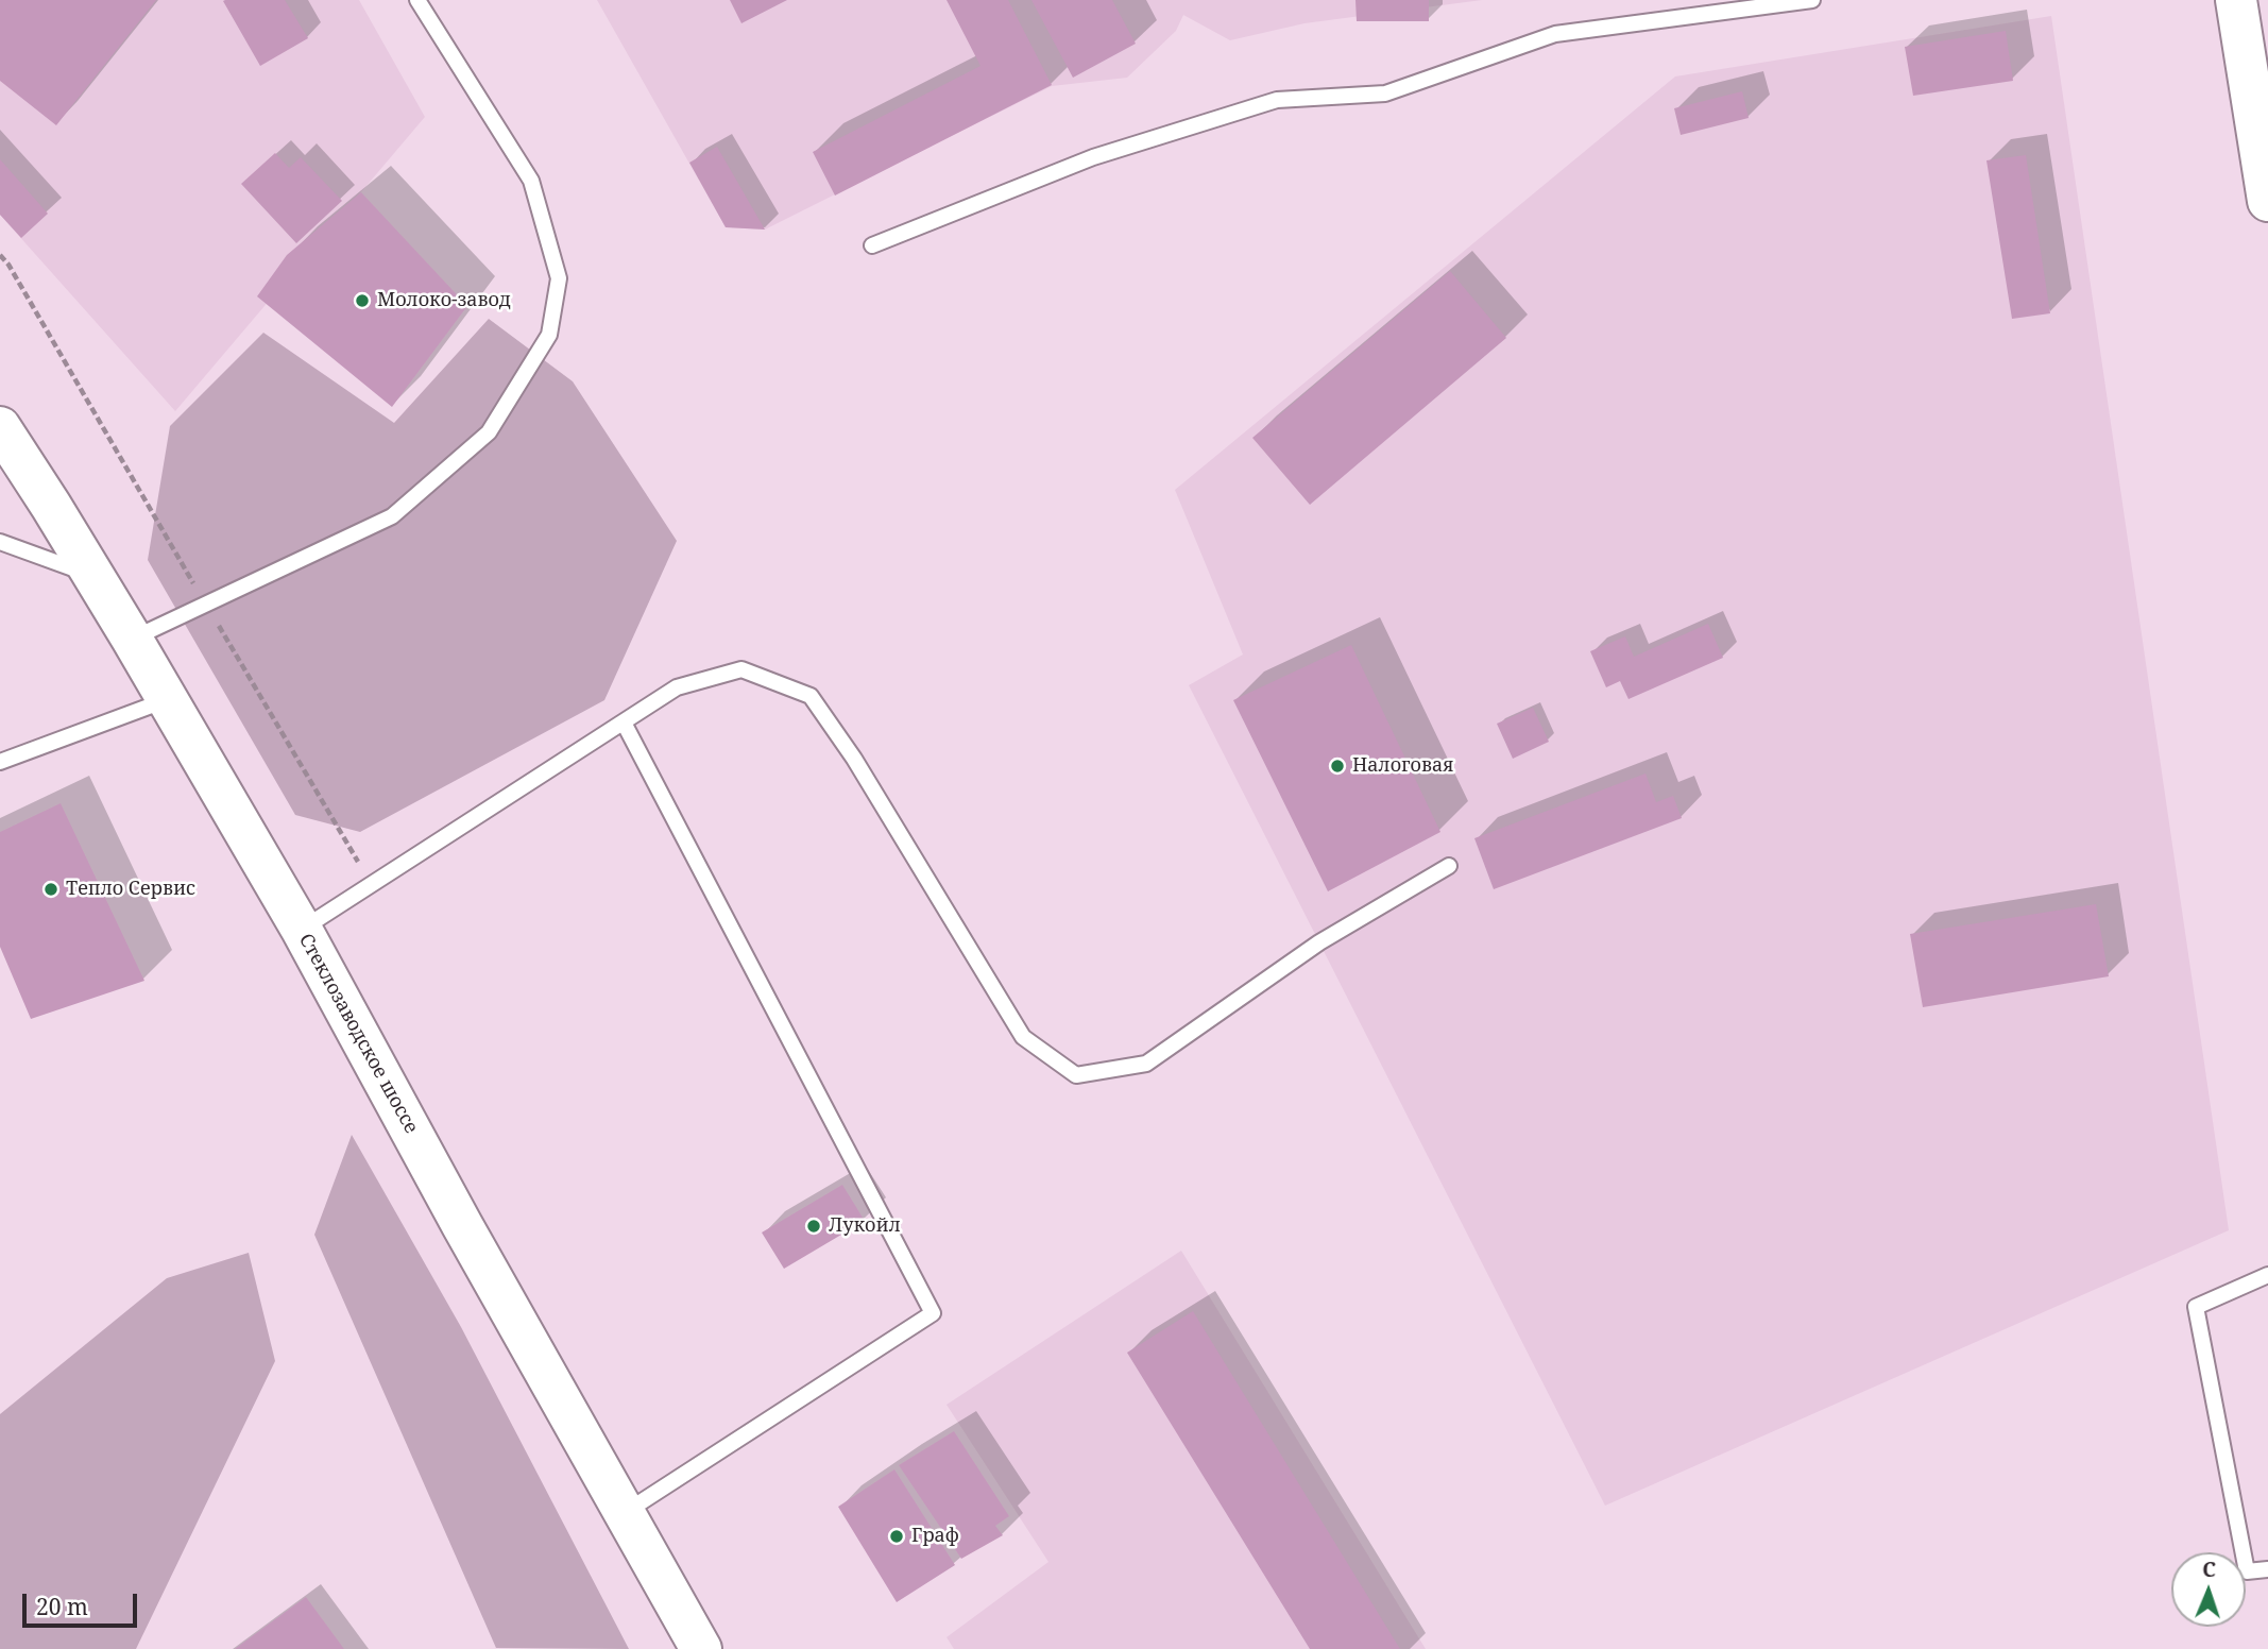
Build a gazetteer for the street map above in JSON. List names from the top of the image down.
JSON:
{
  "streets": {
    "main road": ["Стеклозаводское шоссе"]
  },
  "places": [
    "Молоко-завод",
    "Налоговая",
    "Тепло Сервис",
    "Лукойл",
    "Граф"
  ],
  "scale_bar": "20 m",
  "north": "top"
}
